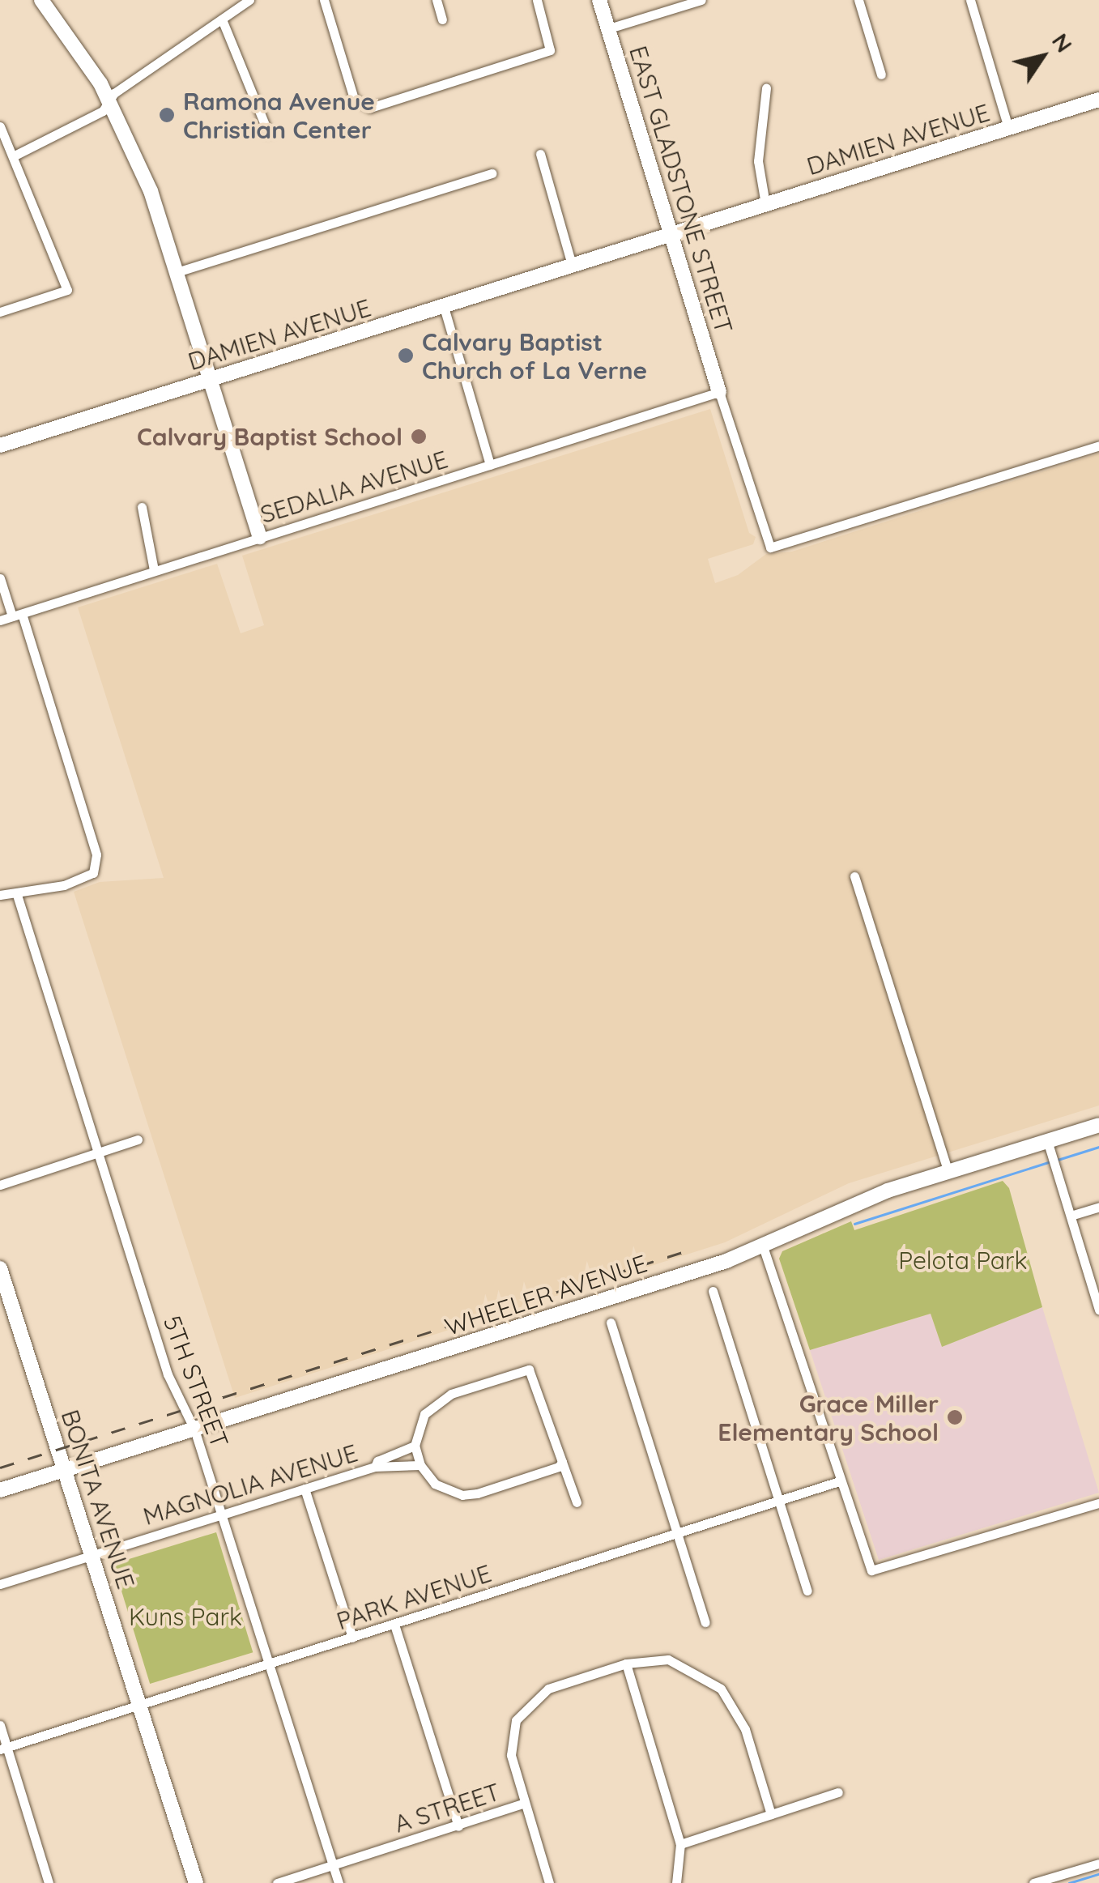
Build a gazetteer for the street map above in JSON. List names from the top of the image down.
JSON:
{
  "streets": {
    "main road": [
      "DAMIEN AVENUE",
      "EAST GLADSTONE STREET",
      "WHEELER AVENUE",
      "BONITA AVENUE"
    ],
    "street": [
      "SEDALIA AVENUE",
      "5TH STREET",
      "MAGNOLIA AVENUE",
      "PARK AVENUE",
      "A STREET"
    ]
  },
  "crossings": [
    ["DAMIEN AVENUE", "EAST GLADSTONE STREET"],
    ["EAST GLADSTONE STREET", "SEDALIA AVENUE"],
    ["WHEELER AVENUE", "5TH STREET"],
    ["WHEELER AVENUE", "BONITA AVENUE"],
    ["5TH STREET", "MAGNOLIA AVENUE"],
    ["5TH STREET", "PARK AVENUE"],
    ["5TH STREET", "A STREET"],
    ["MAGNOLIA AVENUE", "BONITA AVENUE"],
    ["BONITA AVENUE", "PARK AVENUE"]
  ],
  "parks": ["Pelota Park", "Kuns Park"],
  "places": [
    "Ramona Avenue Christian Center",
    "Calvary Baptist Church of La Verne",
    "Calvary Baptist School",
    "Grace Miller Elementary School"
  ],
  "north": "top right"
}
